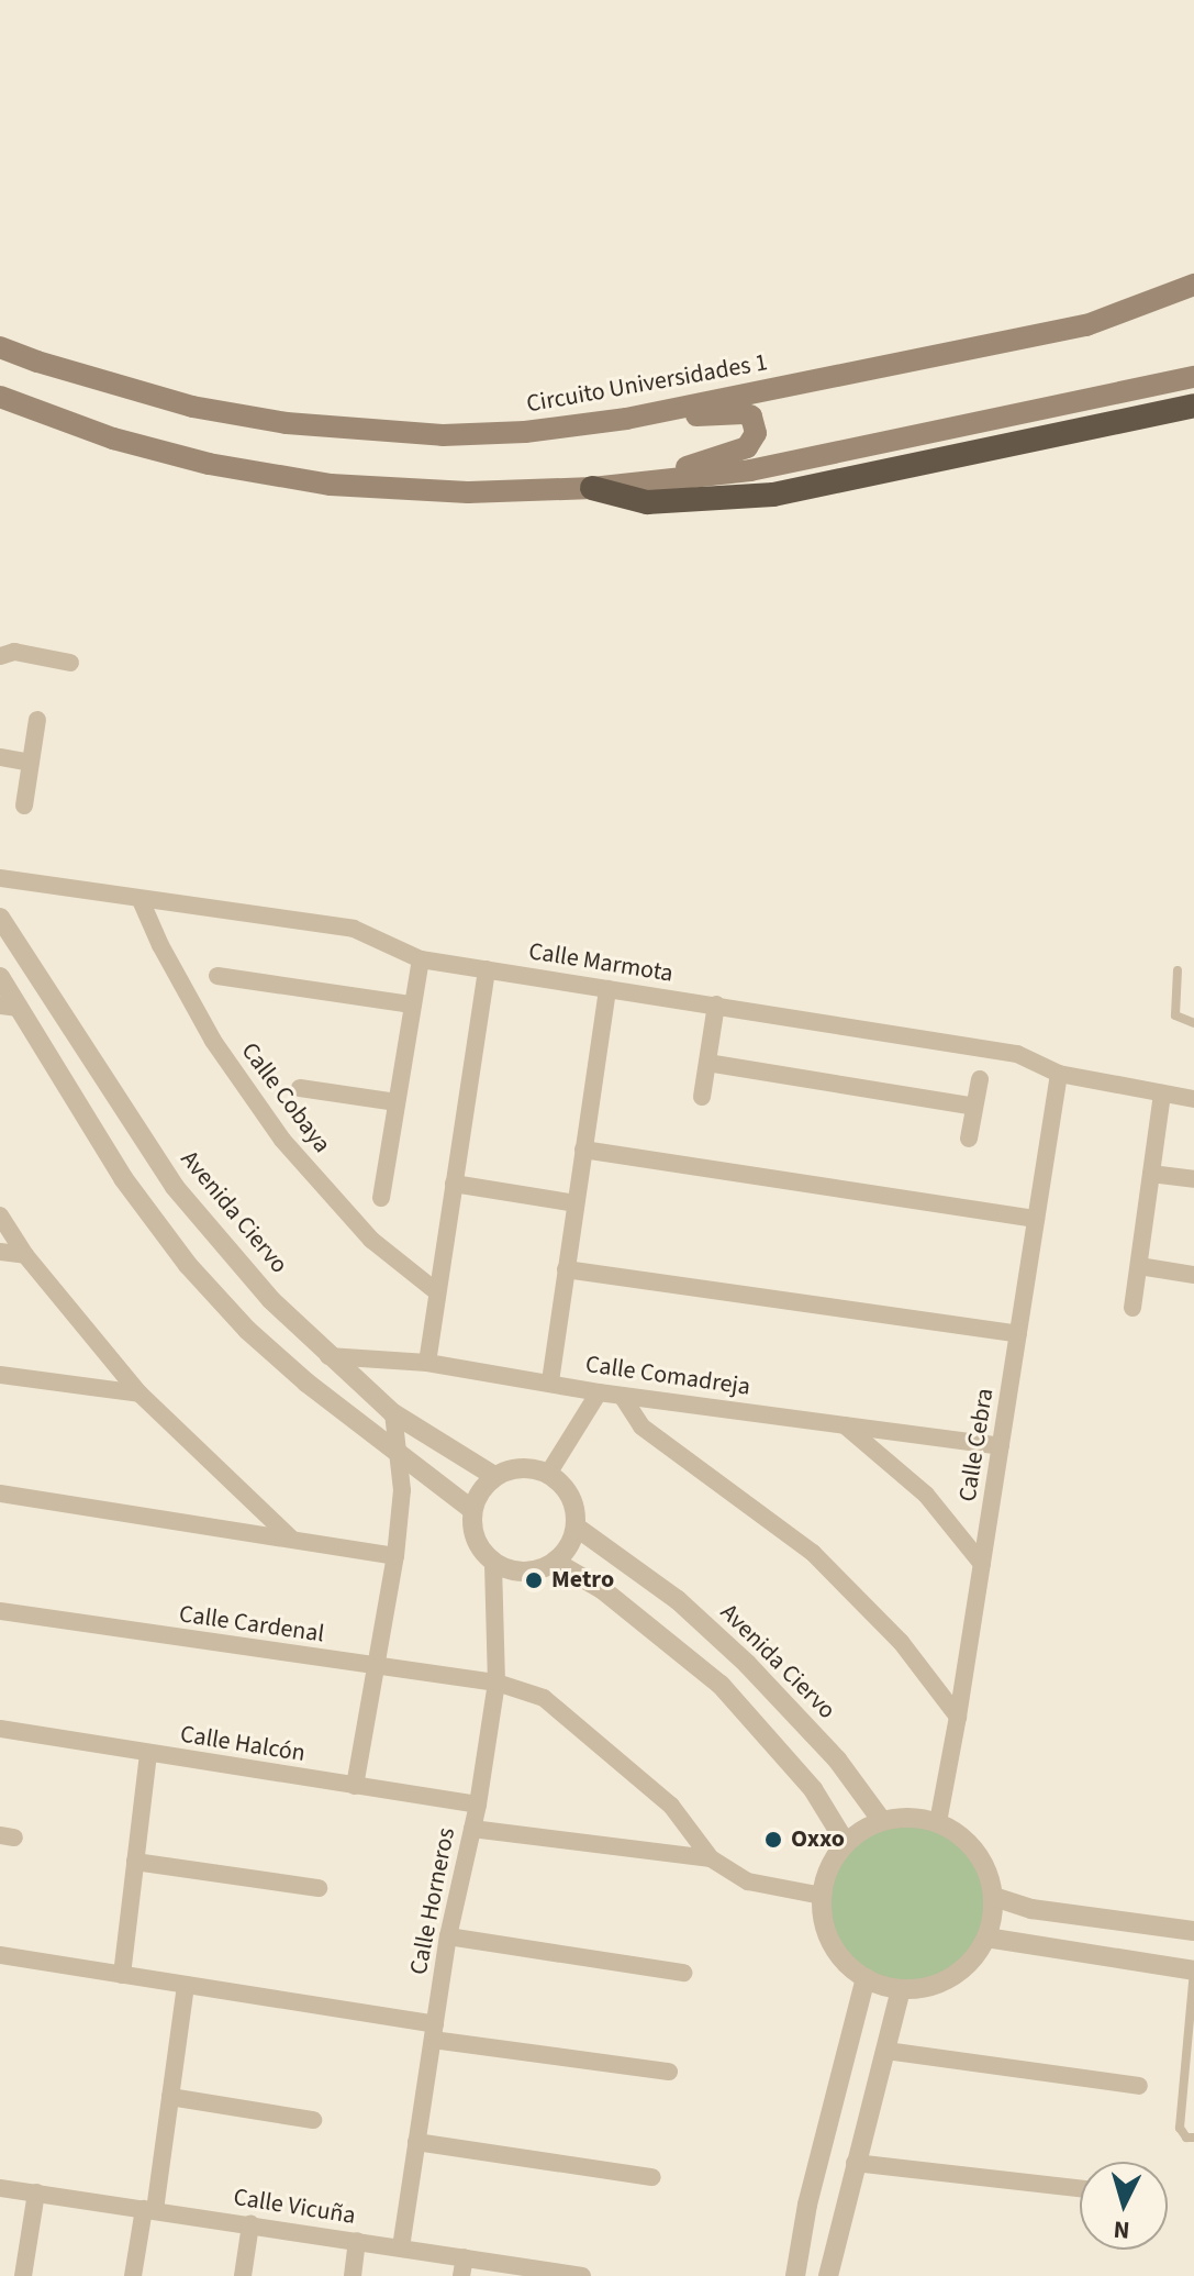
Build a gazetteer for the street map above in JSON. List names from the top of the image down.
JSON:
{
  "streets": {
    "main road": ["Circuito Universidades 1"],
    "street": [
      "Calle Marmota",
      "Calle Cobaya",
      "Avenida Ciervo",
      "Calle Comadreja",
      "Calle Cebra",
      "Calle Cardenal",
      "Calle Halcón",
      "Calle Horneros",
      "Calle Vicuña"
    ]
  },
  "crossings": [
    ["Calle Marmota", "Calle Cobaya"],
    ["Calle Marmota", "Calle Cebra"],
    ["Avenida Ciervo", "Calle Comadreja"],
    ["Avenida Ciervo", "Calle Cebra"],
    ["Avenida Ciervo", "Calle Horneros"],
    ["Calle Comadreja", "Calle Cebra"],
    ["Calle Cardenal", "Calle Horneros"],
    ["Calle Halcón", "Calle Horneros"],
    ["Calle Horneros", "Calle Vicuña"]
  ],
  "places": ["Metro", "Oxxo"],
  "north": "bottom"
}
